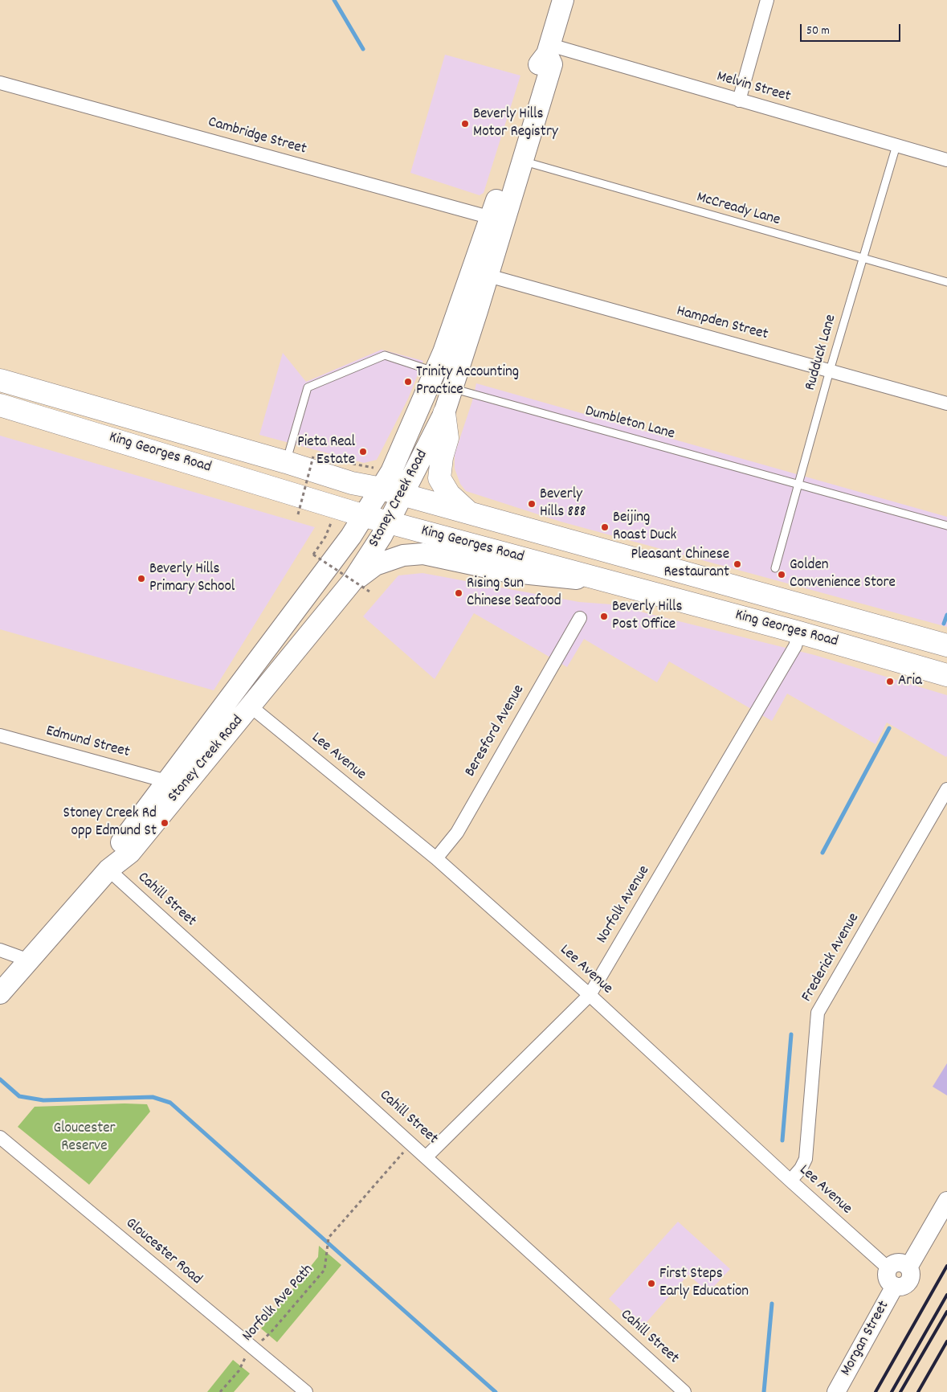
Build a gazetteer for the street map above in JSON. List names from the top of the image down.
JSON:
{
  "streets": {
    "highway": ["King Georges Road"],
    "main road": ["Stoney Creek Road"],
    "street": [
      "Melvin Street",
      "Cambridge Street",
      "Hampden Street",
      "Beresford Avenue",
      "Edmund Street",
      "Lee Avenue",
      "Cahill Street",
      "Norfolk Avenue",
      "Frederick Avenue",
      "Gloucester Road",
      "Morgan Street"
    ],
    "lane": ["McCready Lane", "Rudduck Lane", "Dumbleton Lane"],
    "path": ["Norfolk Ave Path"]
  },
  "crossings": [
    ["Melvin Street", "Rudduck Lane"],
    ["Melvin Street", "Stoney Creek Road"],
    ["Cambridge Street", "Stoney Creek Road"],
    ["McCready Lane", "Rudduck Lane"],
    ["McCready Lane", "Stoney Creek Road"],
    ["Hampden Street", "Rudduck Lane"],
    ["Hampden Street", "Stoney Creek Road"],
    ["Rudduck Lane", "Dumbleton Lane"],
    ["Dumbleton Lane", "Stoney Creek Road"],
    ["King Georges Road", "Stoney Creek Road"],
    ["King Georges Road", "Norfolk Avenue"],
    ["Stoney Creek Road", "Edmund Street"],
    ["Stoney Creek Road", "Lee Avenue"],
    ["Stoney Creek Road", "Cahill Street"],
    ["Beresford Avenue", "Lee Avenue"],
    ["Lee Avenue", "Norfolk Avenue"],
    ["Lee Avenue", "Frederick Avenue"],
    ["Lee Avenue", "Morgan Street"],
    ["Cahill Street", "Norfolk Avenue"],
    ["Cahill Street", "Norfolk Ave Path"],
    ["Norfolk Avenue", "Norfolk Ave Path"],
    ["Gloucester Road", "Norfolk Ave Path"]
  ],
  "parks": ["Gloucester Reserve"],
  "places": [
    "Beverly Hills Motor Registry",
    "Trinity Accounting Practice",
    "Pieta Real Estate",
    "Beverly Hills 888",
    "Beijing Roast Duck",
    "Pleasant Chinese Restaurant",
    "Golden Convenience Store",
    "Beverly Hills Primary School",
    "Rising Sun Chinese Seafood",
    "Beverly Hills Post Office",
    "Aria",
    "Stoney Creek Rd opp Edmund St",
    "First Steps Early Education"
  ],
  "scale_bar": "50 m"
}
